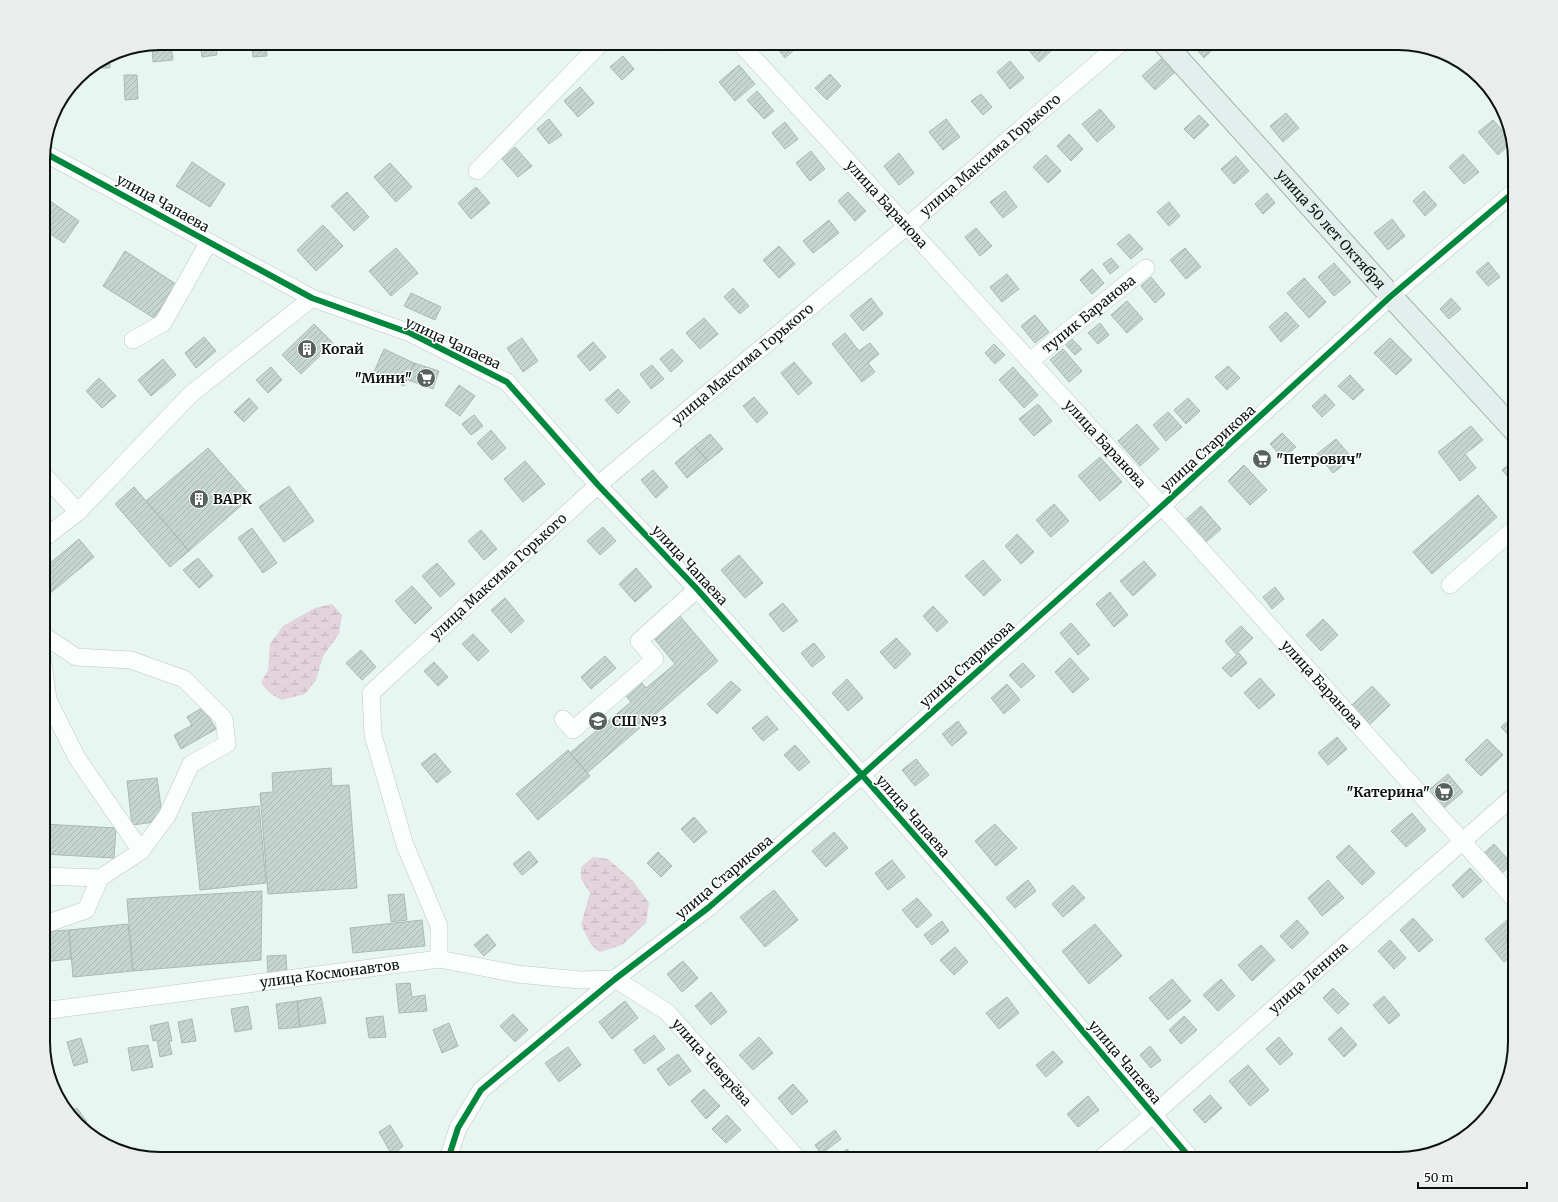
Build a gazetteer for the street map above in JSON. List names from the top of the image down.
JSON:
{
  "streets": {
    "main road": ["улица 50 лет Октября"],
    "street": [
      "улица Максима Горького",
      "улица Чапаева",
      "улица Баранова",
      "тупик Баранова",
      "улица Старикова",
      "улица Космонавтов",
      "улица Ленина",
      "улица Чеверёва"
    ]
  },
  "crossings": [
    ["улица Максима Горького", "улица Чапаева"],
    ["улица Максима Горького", "улица Баранова"],
    ["улица Максима Горького", "улица Космонавтов"],
    ["улица Чапаева", "улица Старикова"],
    ["улица Чапаева", "улица Ленина"],
    ["улица Баранова", "тупик Баранова"],
    ["улица Баранова", "улица Старикова"],
    ["улица Баранова", "улица Ленина"],
    ["улица 50 лет Октября", "улица Старикова"],
    ["улица Старикова", "улица Космонавтов"],
    ["улица Старикова", "улица Чеверёва"],
    ["улица Космонавтов", "улица Чеверёва"]
  ],
  "places": {
    "building": ["Когай", "ВАРК"],
    "supermarket": ["\"Мини\"", "\"Петрович\"", "\"Катерина\""],
    "school or university": ["СШ №3"]
  },
  "scale_bar": "50 m"
}
